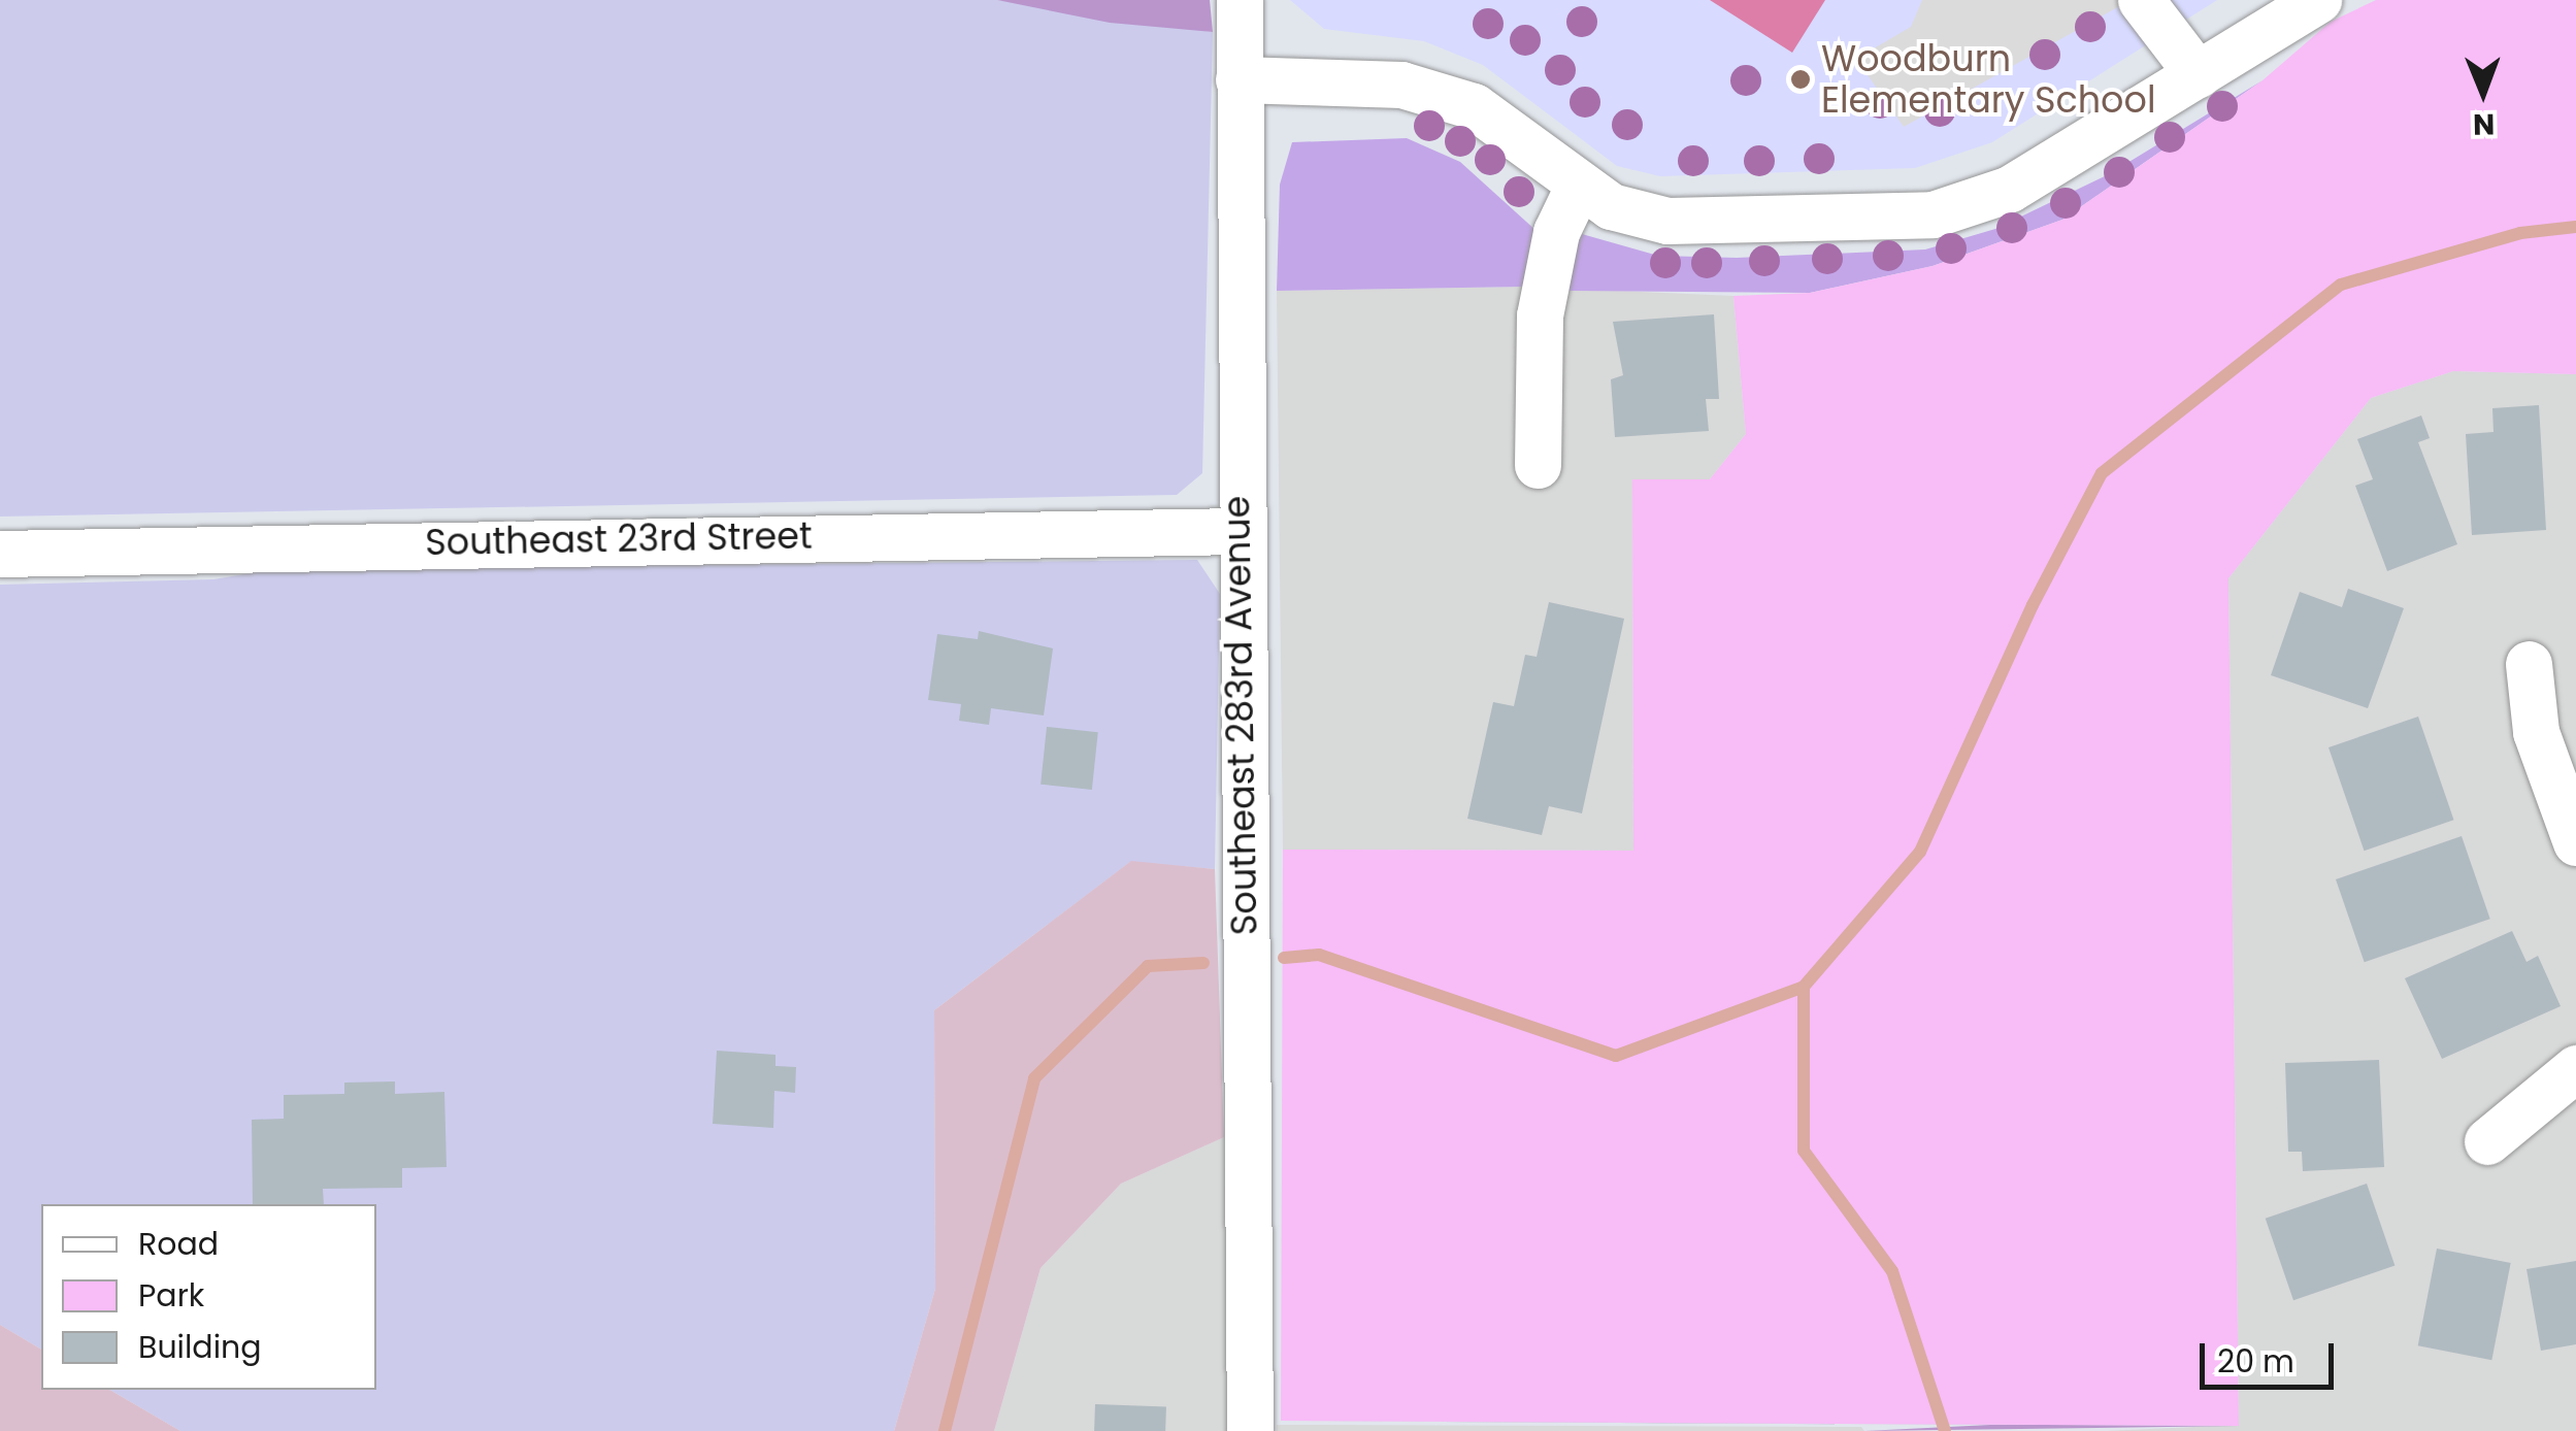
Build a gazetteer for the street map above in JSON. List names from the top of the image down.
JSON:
{
  "streets": {
    "street": ["Southeast 23rd Street", "Southeast 283rd Avenue"]
  },
  "crossings": [
    ["Southeast 23rd Street", "Southeast 283rd Avenue"]
  ],
  "places": ["Woodburn Elementary School"],
  "legend": ["Road", "Park", "Building"],
  "scale_bar": "20 m",
  "north": "bottom"
}
